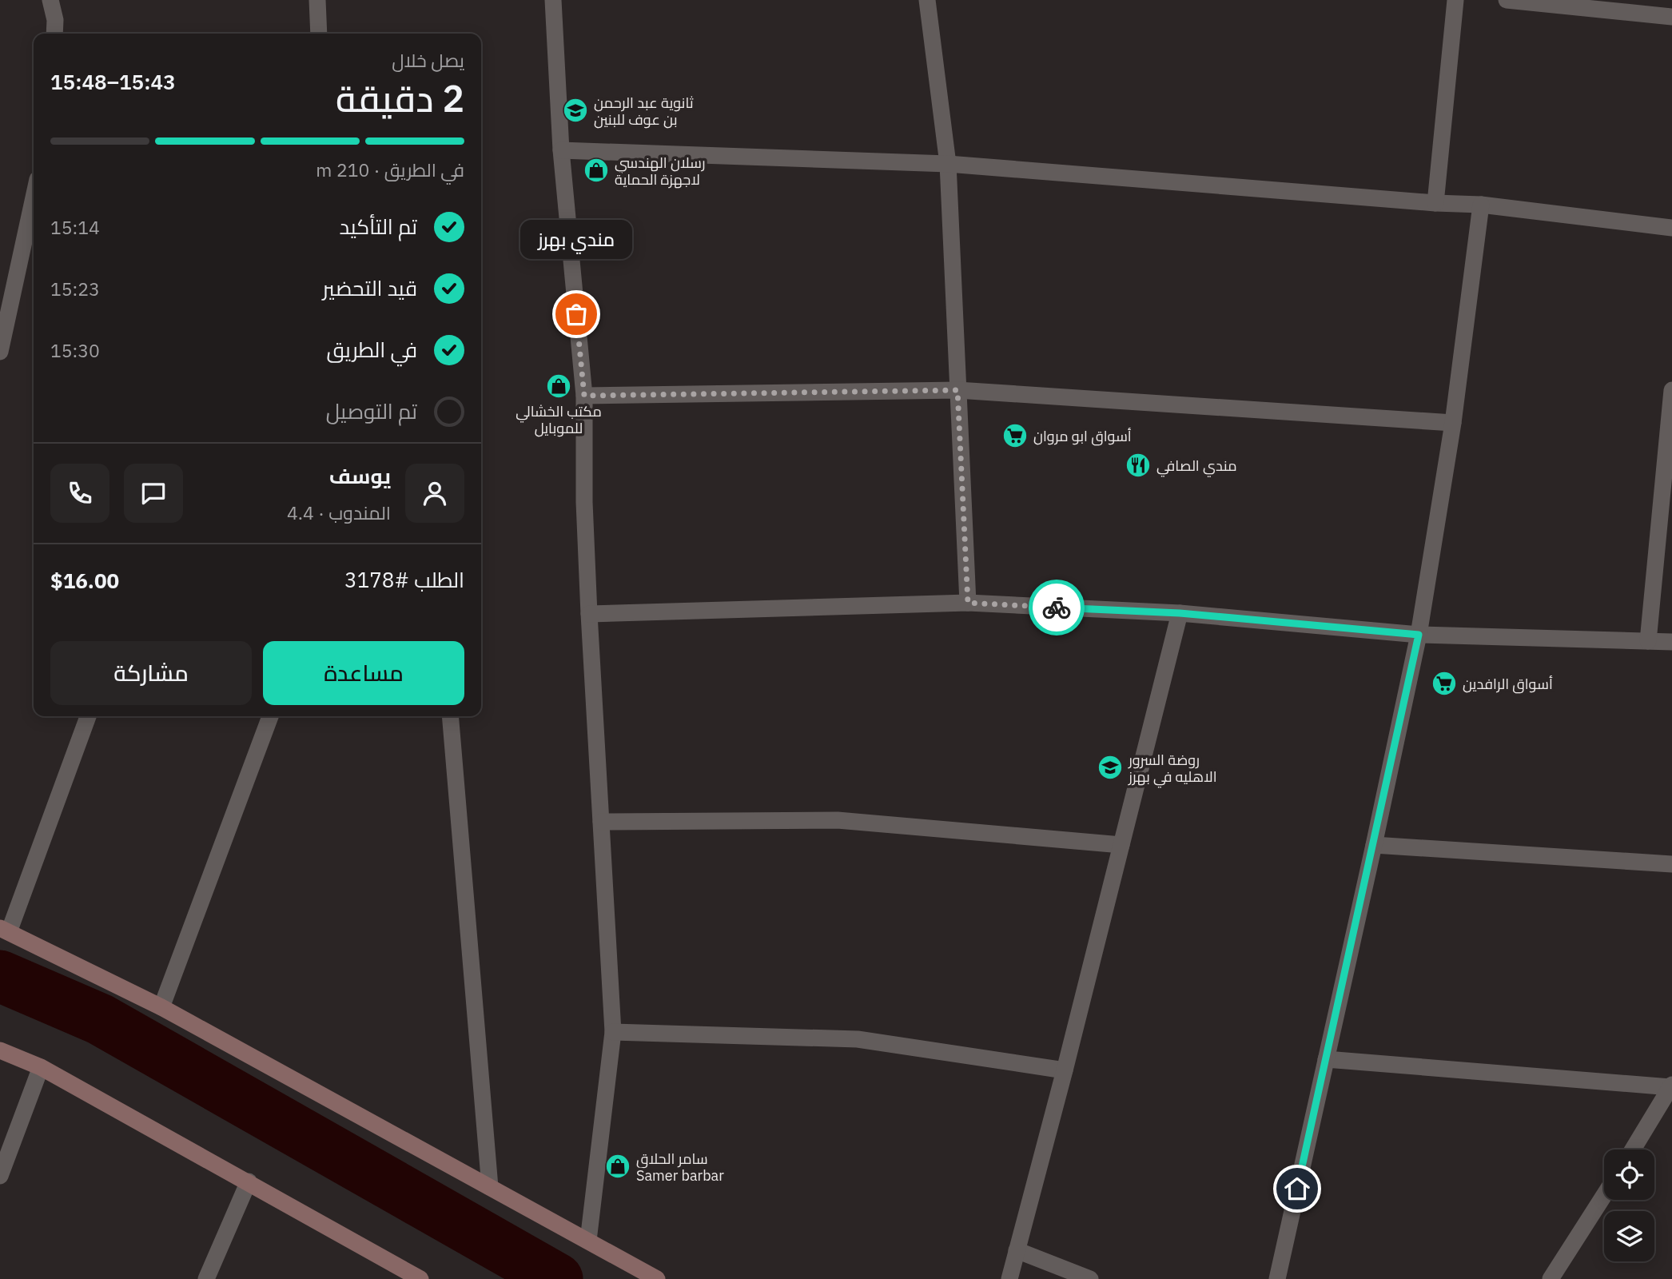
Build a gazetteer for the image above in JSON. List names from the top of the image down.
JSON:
{
  "places": {
    "school or university": ["ثانوية عبد الرحمن بن عوف للبنين", "روضة السرور الاهليه في بهرز"],
    "shop": ["رسلان الهندسي لاجهزة الحماية", "مكتب الخشالي للموبايل", "سامر الحلاق Samer barbar"],
    "other": ["مندي بهرز"],
    "supermarket": ["أسواق ابو مروان", "أسواق الرافدين"],
    "restaurant": ["مندي الصافي"]
  },
  "page": {
    "heading": ["2 دقيقة", "يصل خلال", "15:43–15:48"],
    "panel": [
      "يوسف",
      "المندوب · 4.4",
      "الطلب #3178",
      "$16.00"
    ],
    "bar": "في الطريق · 210 m",
    "list": [
      ["تم التأكيد", "15:14"],
      ["قيد التحضير", "15:23"],
      ["في الطريق", "15:30"],
      "تم التوصيل"
    ],
    "bubble": "مندي بهرز",
    "buttons": ["مساعدة", "مشاركة"]
  }
}
